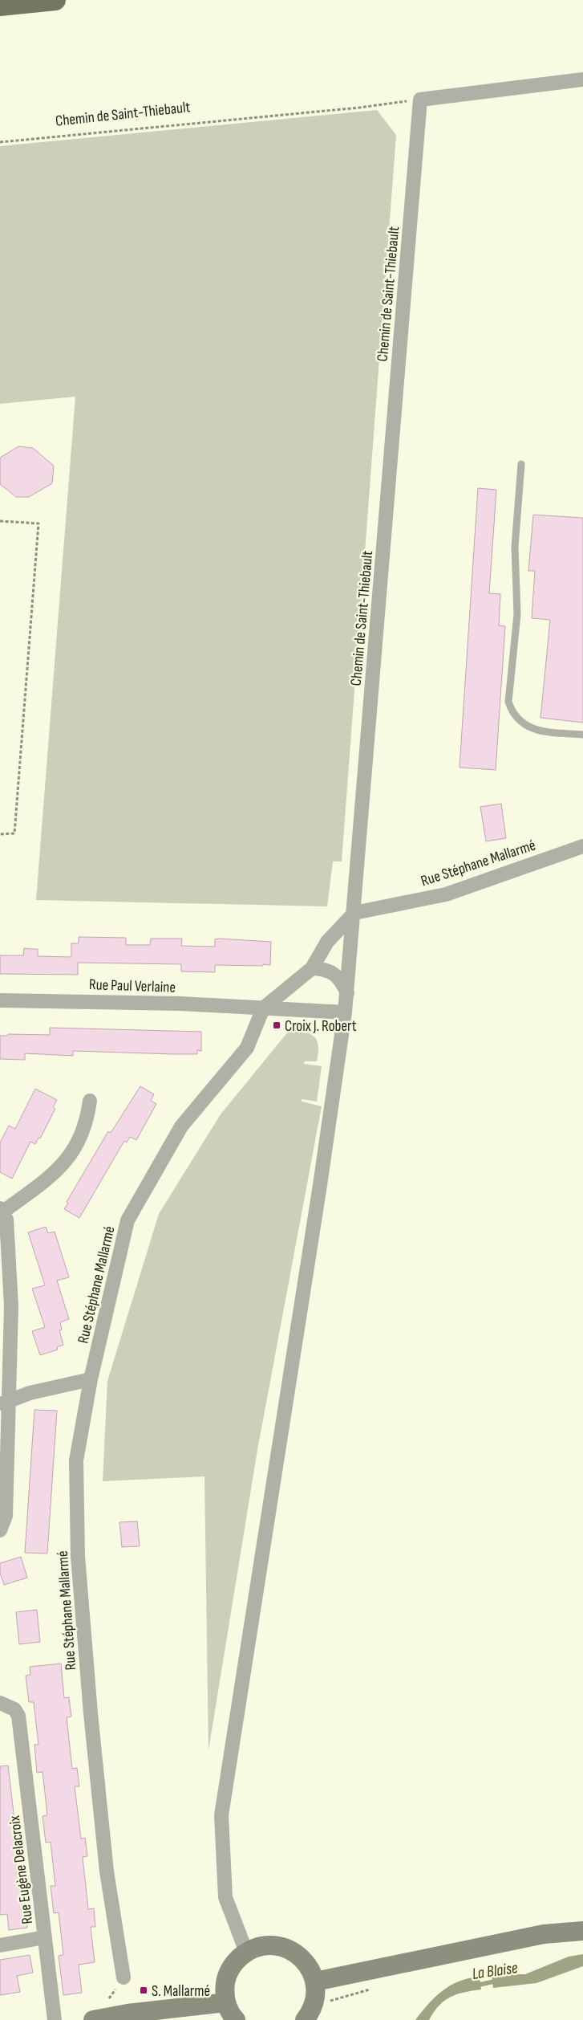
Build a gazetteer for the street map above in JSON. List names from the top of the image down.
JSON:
{
  "streets": {
    "street": [
      "Chemin de Saint-Thiebault",
      "Rue Stéphane Mallarmé",
      "Rue Paul Verlaine",
      "Rue Eugène Delacroix"
    ]
  },
  "crossings": [
    ["Chemin de Saint-Thiebault", "Rue Stéphane Mallarmé"],
    ["Chemin de Saint-Thiebault", "Rue Paul Verlaine"],
    ["Rue Stéphane Mallarmé", "Rue Paul Verlaine"]
  ],
  "water": ["La Blaise"],
  "places": {
    "transit": ["Croix J. Robert", "S. Mallarmé"]
  }
}
